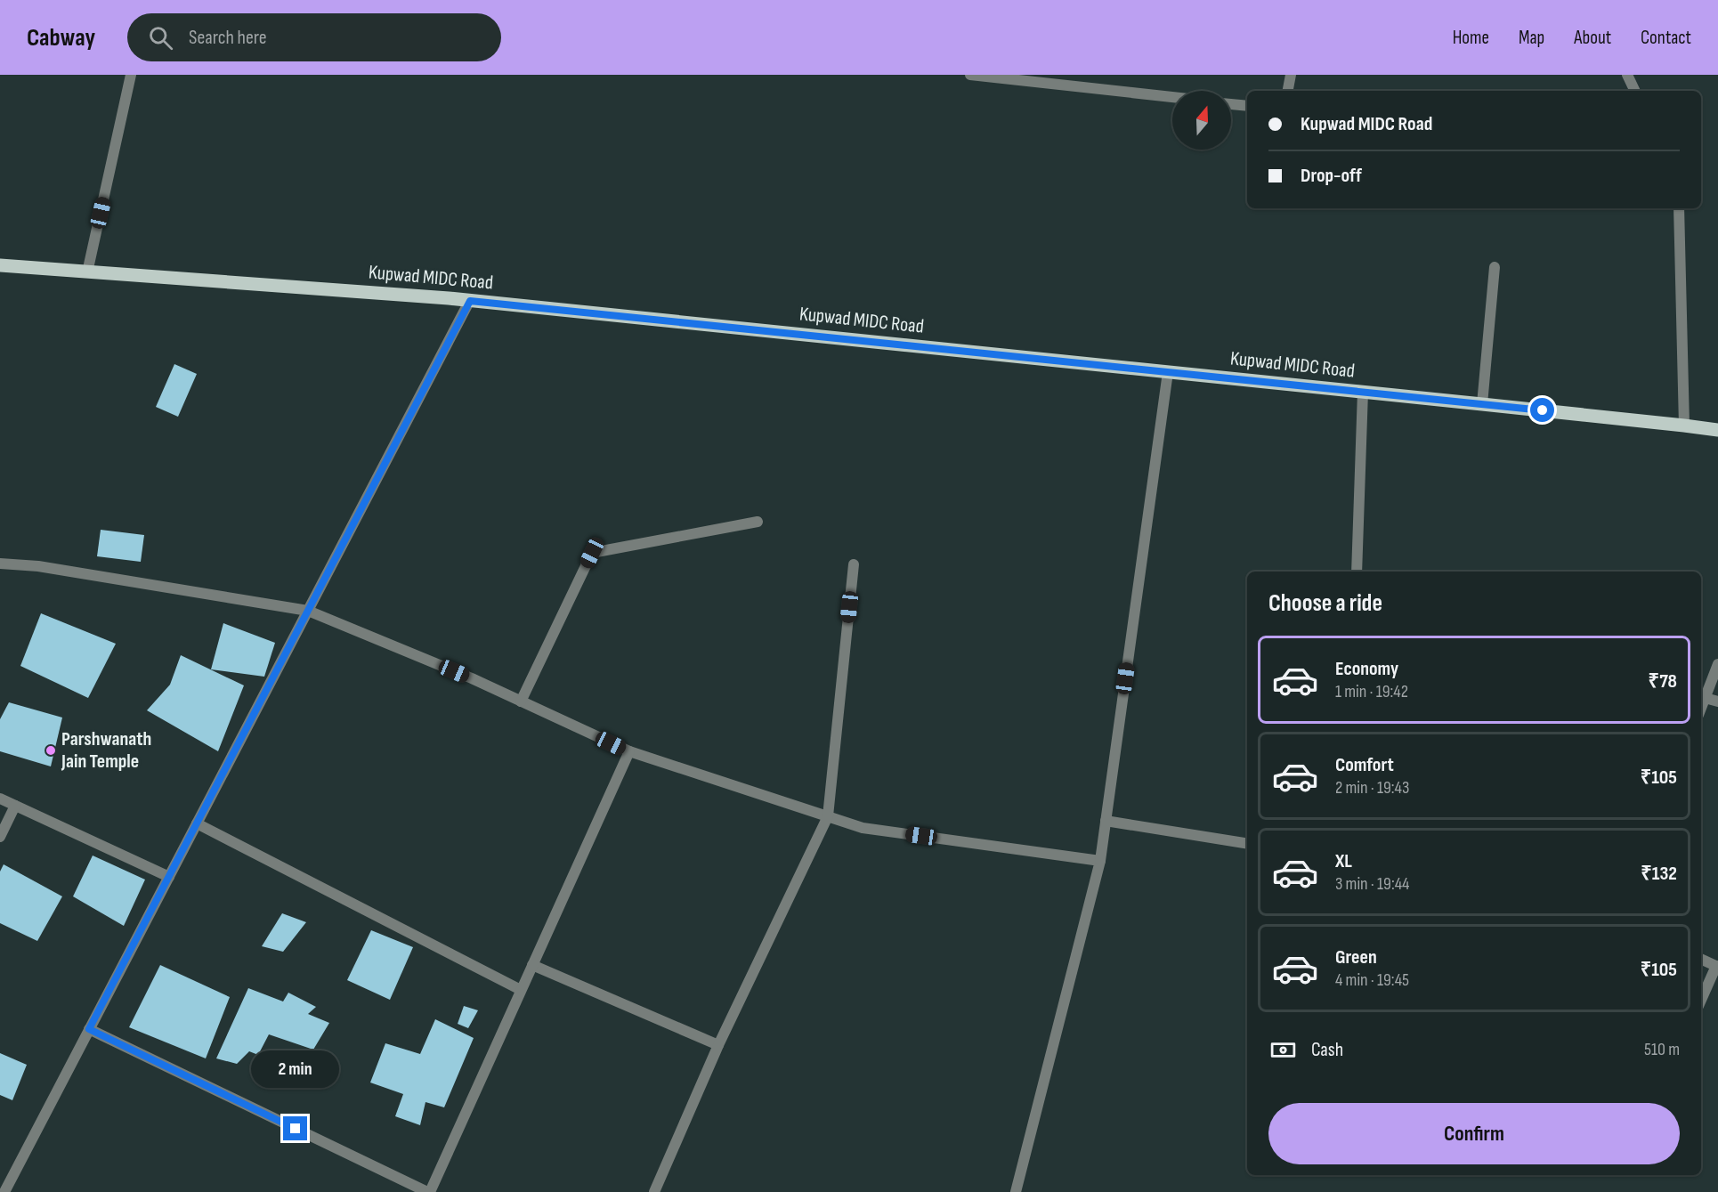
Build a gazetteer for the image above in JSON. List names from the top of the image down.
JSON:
{
  "streets": {
    "main road": ["Kupwad MIDC Road"]
  },
  "places": ["Parshwanath Jain Temple"],
  "north": "top",
  "page": {
    "header": "Cabway",
    "search": "Search here",
    "nav": [
      "Home",
      "Map",
      "About",
      "Contact"
    ],
    "banner": ["Kupwad MIDC Road", "Drop-off"],
    "heading": "Choose a ride",
    "list": [
      {
        "name": "Economy",
        "note": "1 min · 19:42",
        "value": "₹78"
      },
      {
        "name": "Comfort",
        "note": "2 min · 19:43",
        "value": "₹105"
      },
      {
        "name": "XL",
        "note": "3 min · 19:44",
        "value": "₹132"
      },
      {
        "name": "Green",
        "note": "4 min · 19:45",
        "value": "₹105"
      }
    ],
    "pay": ["Cash", "510 m"],
    "bubble": "2 min",
    "buttons": "Confirm"
  }
}
